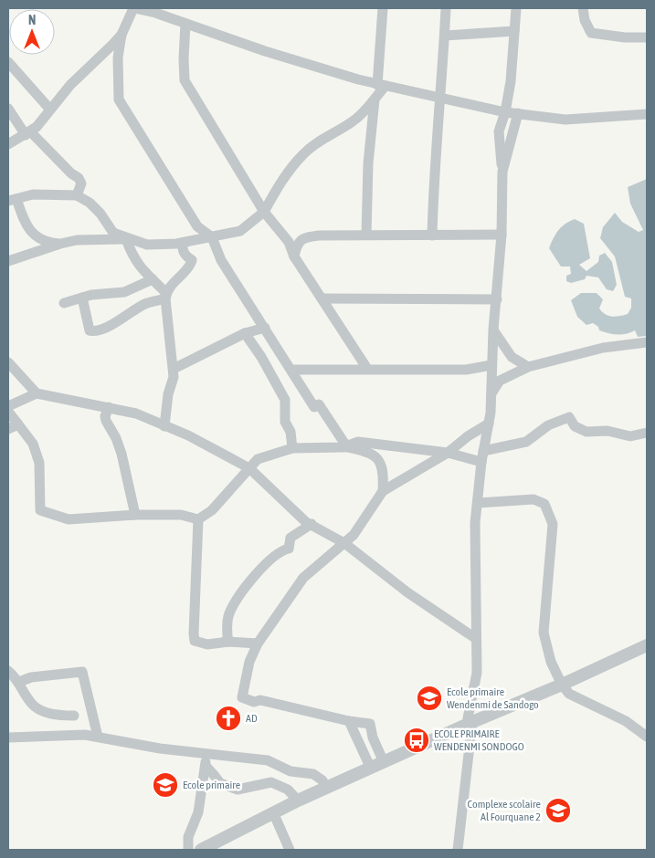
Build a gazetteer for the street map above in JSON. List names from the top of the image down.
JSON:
{
  "places": {
    "school or university": ["Ecole primaire Wendenmi de Sandogo", "Ecole primaire", "Complexe scolaire Al Fourquane 2"],
    "church": ["AD"],
    "bus stop": ["ECOLE PRIMAIRE WENDENMI SONDOGO"]
  },
  "north": "top"
}
